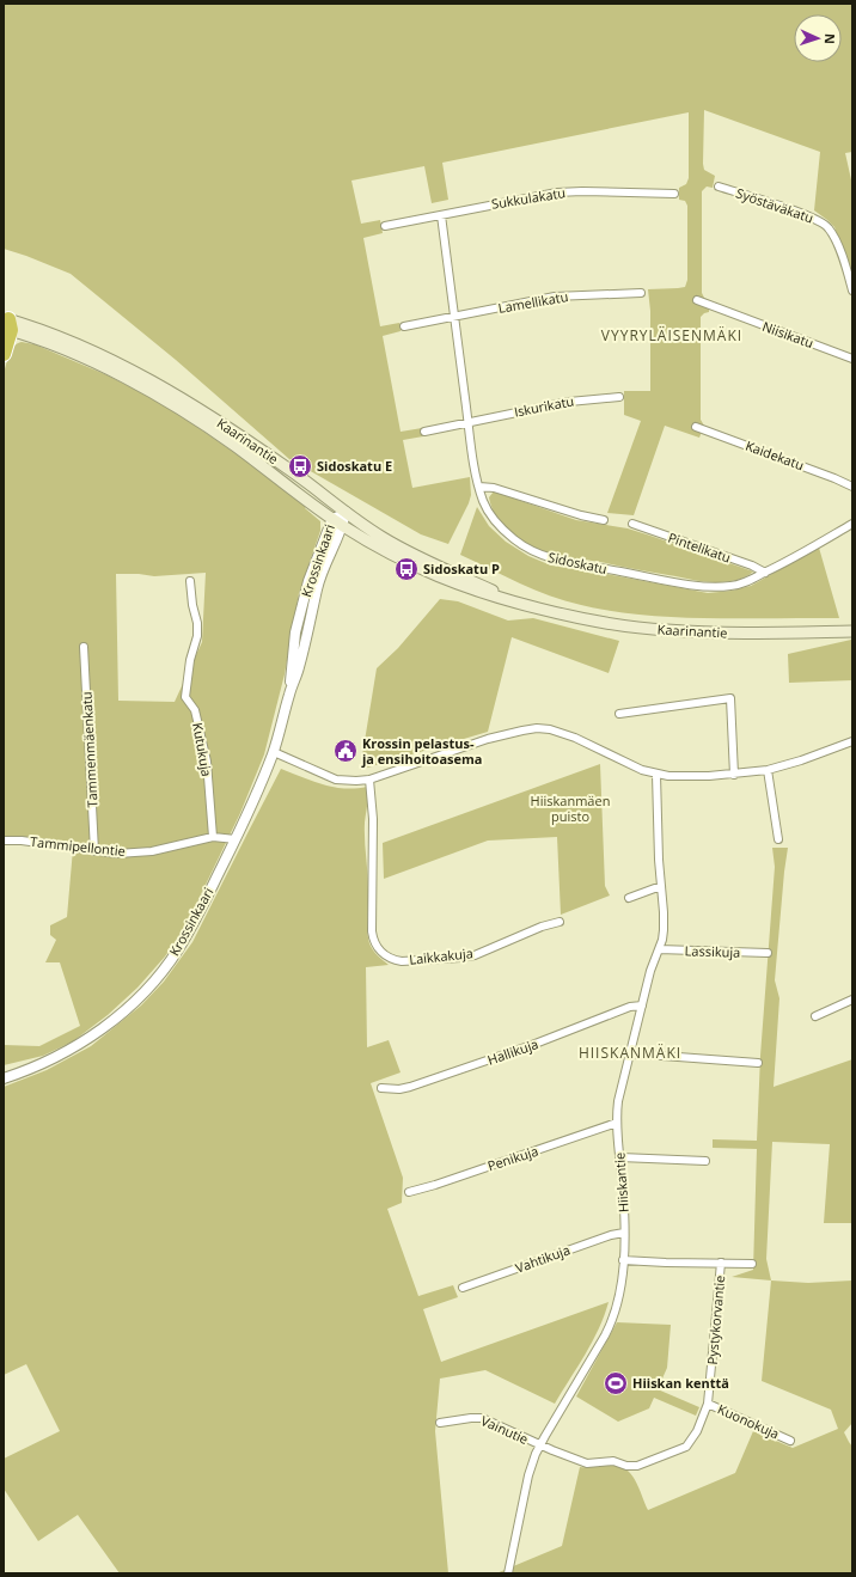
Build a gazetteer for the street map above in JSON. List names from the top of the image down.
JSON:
{
  "streets": {
    "main road": ["Kaarinantie"],
    "street": [
      "Sukkulakatu",
      "Syöstäväkatu",
      "Lamellikatu",
      "Niisikatu",
      "Iskurikatu",
      "Kaidekatu",
      "Pintelikatu",
      "Krossinkaari",
      "Sidoskatu",
      "Tammenmäenkatu",
      "Kutukuja",
      "Tammipellontie",
      "Lassikuja",
      "Laikkakuja",
      "Hallikuja",
      "Penikuja",
      "Hiiskantie",
      "Vahtikuja",
      "Pystykorvantie",
      "Kuonokuja",
      "Vainutie"
    ]
  },
  "crossings": [
    ["Sukkulakatu", "Sidoskatu"],
    ["Lamellikatu", "Sidoskatu"],
    ["Iskurikatu", "Sidoskatu"],
    ["Kaarinantie", "Krossinkaari"],
    ["Pintelikatu", "Sidoskatu"],
    ["Krossinkaari", "Tammipellontie"],
    ["Tammenmäenkatu", "Tammipellontie"],
    ["Kutukuja", "Tammipellontie"],
    ["Lassikuja", "Hiiskantie"],
    ["Hallikuja", "Hiiskantie"],
    ["Penikuja", "Hiiskantie"],
    ["Hiiskantie", "Vahtikuja"],
    ["Hiiskantie", "Pystykorvantie"],
    ["Hiiskantie", "Vainutie"],
    ["Pystykorvantie", "Kuonokuja"],
    ["Pystykorvantie", "Vainutie"]
  ],
  "districts": ["VYYRYLÄISENMÄKI", "HIISKANMÄKI"],
  "parks": ["Hiiskanmäen puisto"],
  "places": {
    "bus stop": ["Sidoskatu E", "Sidoskatu P"],
    "public building": ["Krossin pelastus- ja ensihoitoasema"],
    "sports": ["Hiiskan kenttä"]
  },
  "north": "right"
}
